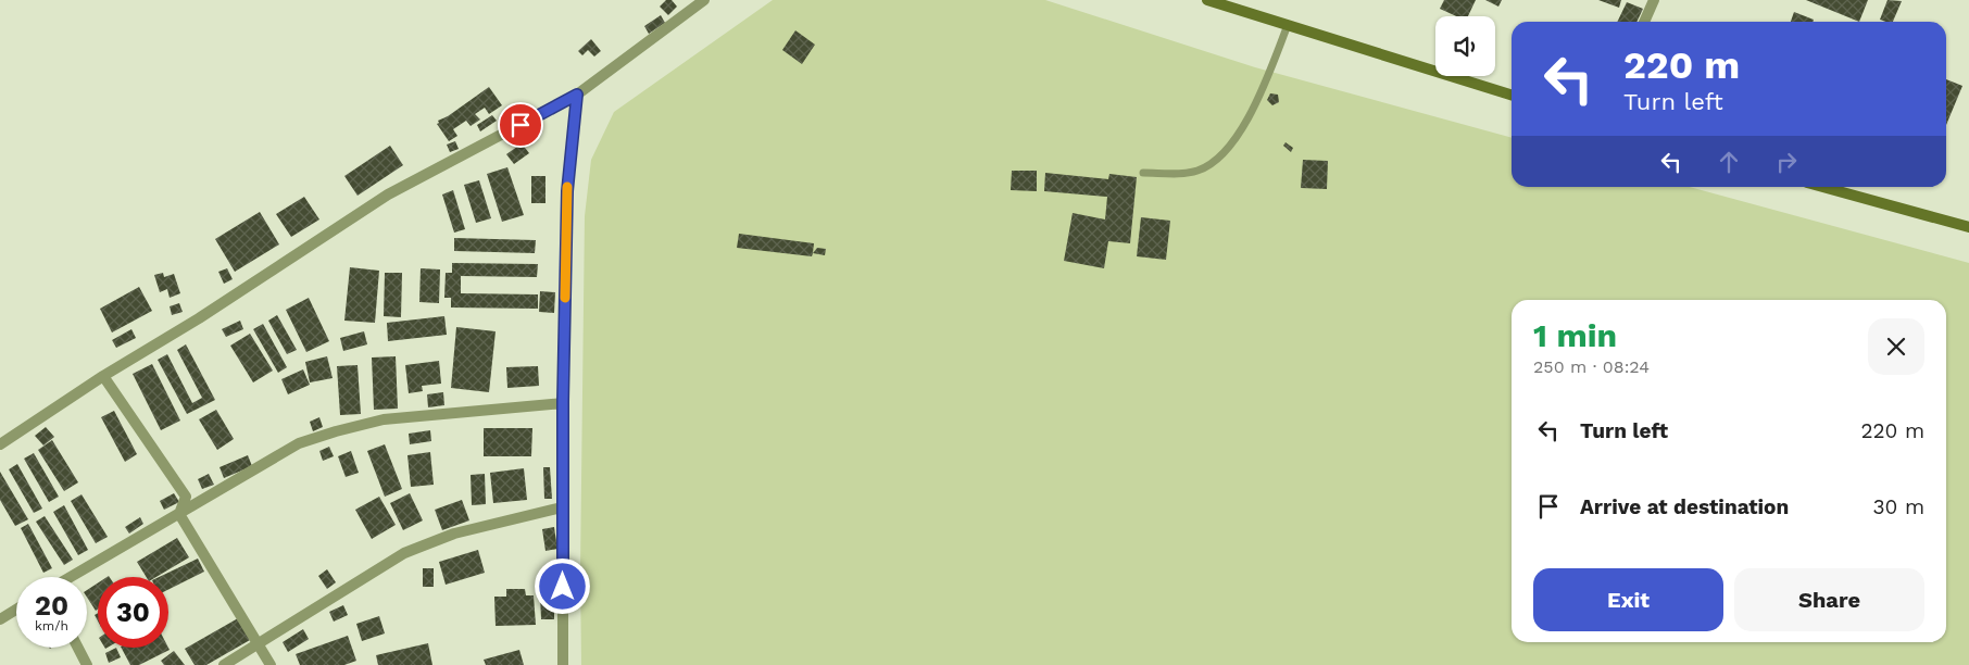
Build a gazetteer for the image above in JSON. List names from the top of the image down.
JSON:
{
  "page": {
    "turn": ["220 m", "Turn left"],
    "heading": ["1 min", "250 m · 08:24"],
    "list": [
      {
        "name": "Turn left",
        "value": "220 m"
      },
      {
        "name": "Arrive at destination",
        "value": "30 m"
      }
    ],
    "buttons": ["Exit", "Share"],
    "speed": "20 km/h",
    "limit": "30"
  }
}
